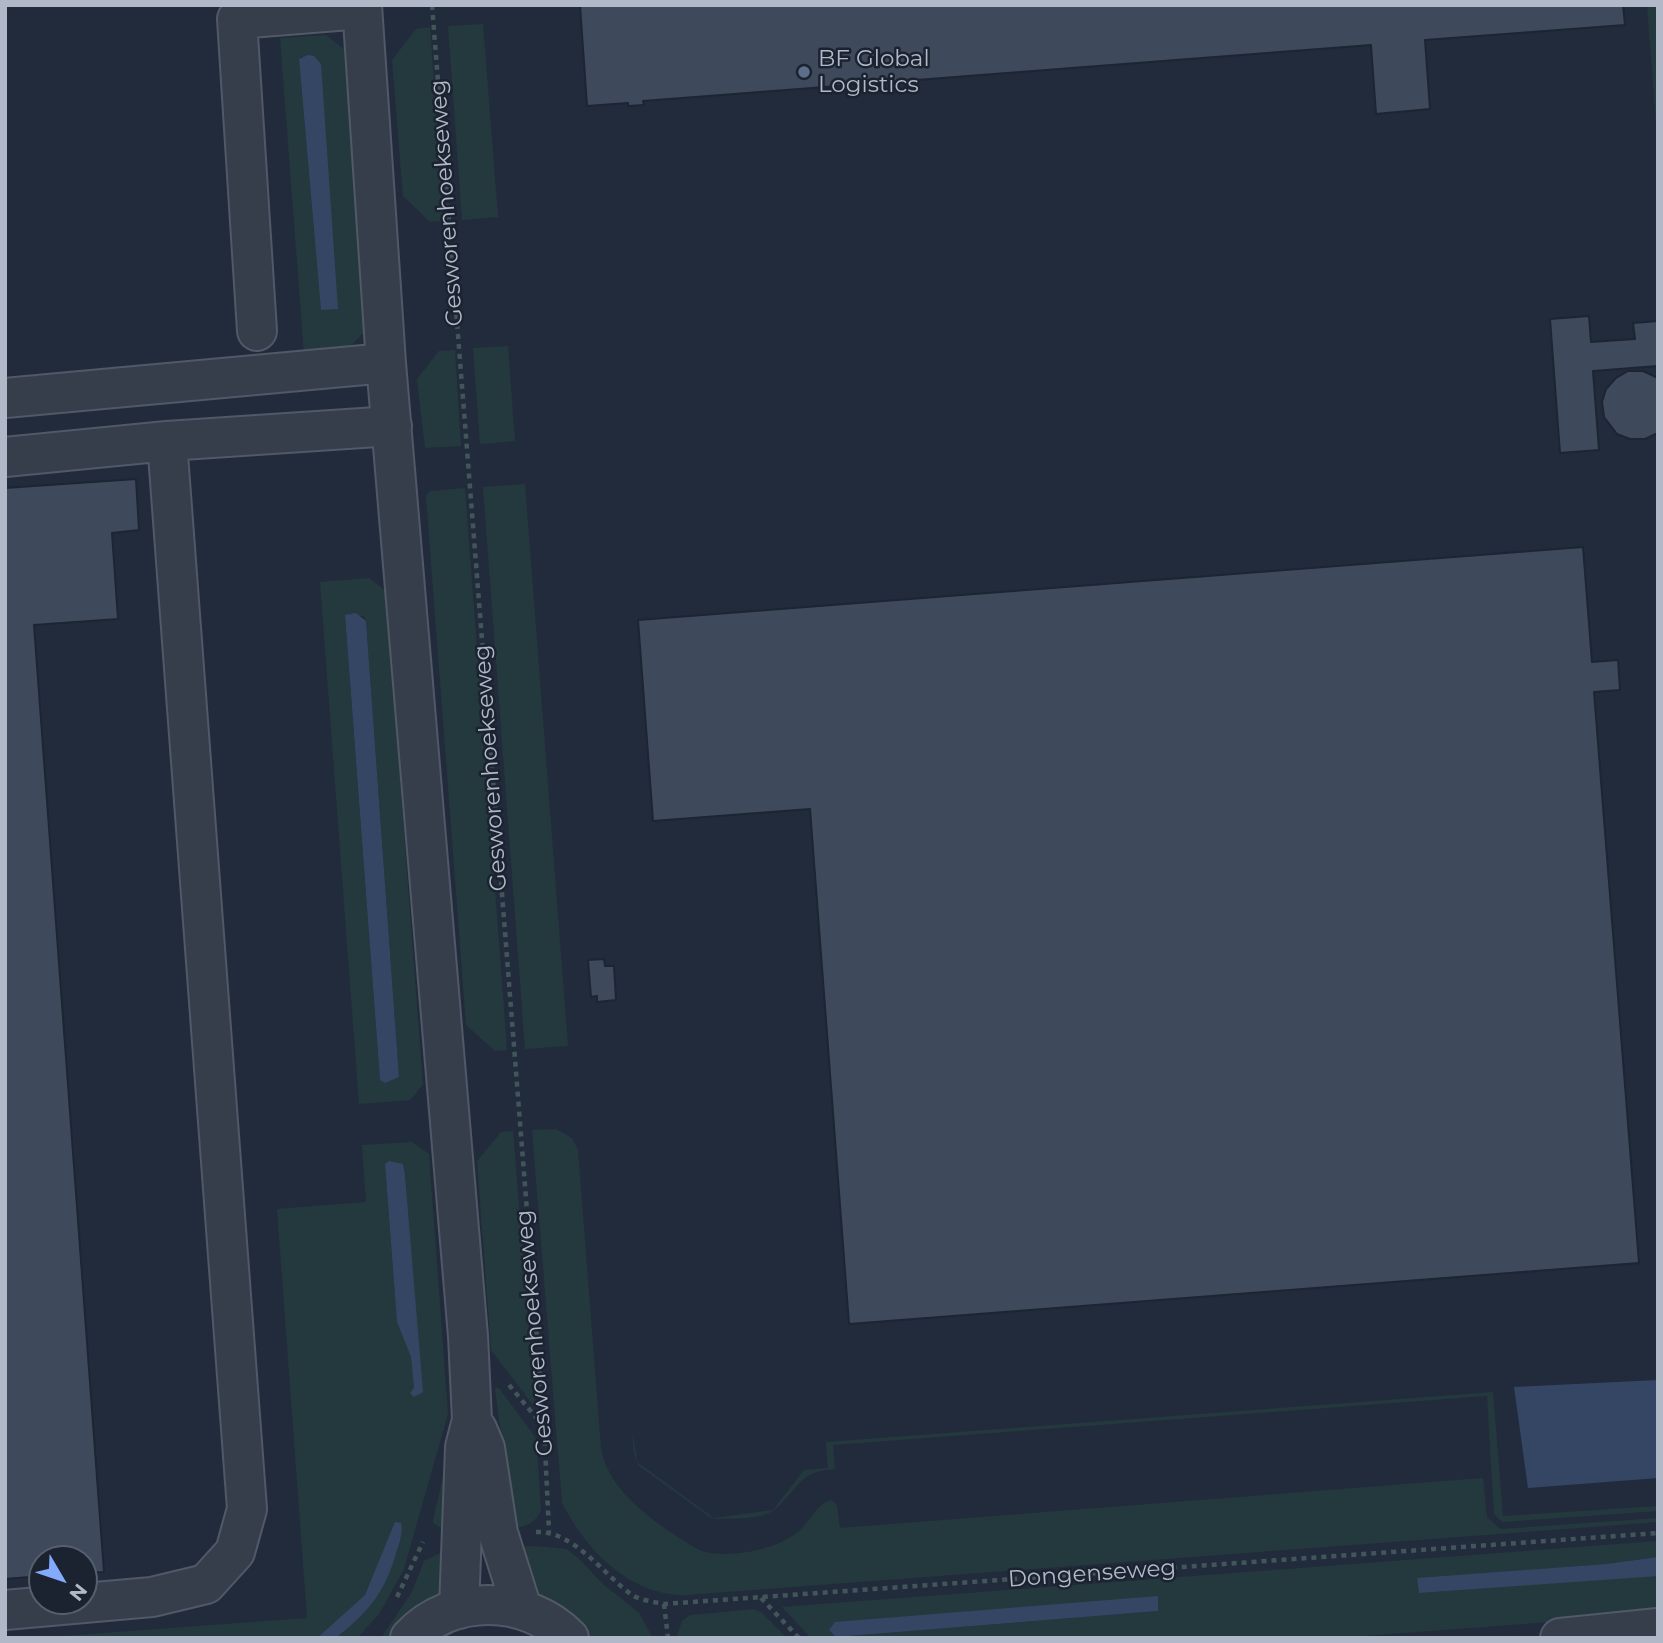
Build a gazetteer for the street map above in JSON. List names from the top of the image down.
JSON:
{
  "streets": {
    "path": ["Gesworenhoekseweg", "Dongenseweg"]
  },
  "crossings": [
    ["Gesworenhoekseweg", "Dongenseweg"]
  ],
  "places": ["BF Global Logistics"],
  "north": "bottom right"
}
